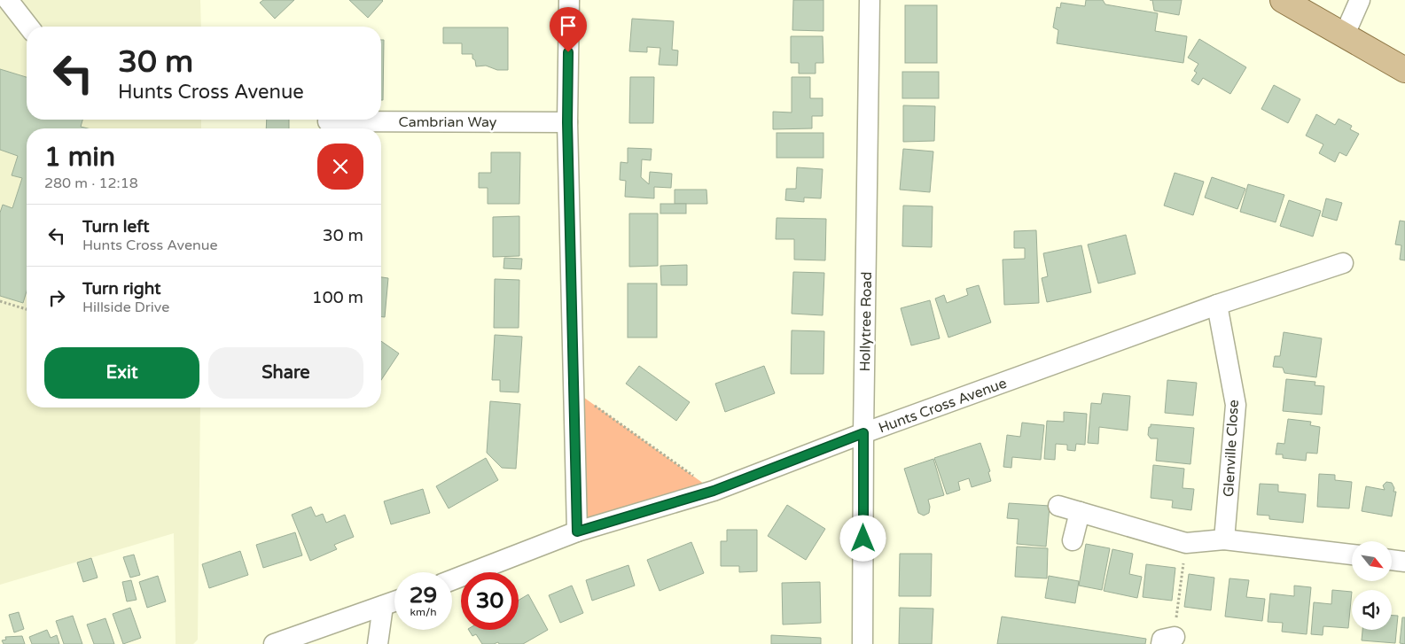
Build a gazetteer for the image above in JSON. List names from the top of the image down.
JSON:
{
  "streets": {
    "street": [
      "Cambrian Way",
      "Hollytree Road",
      "Hunts Cross Avenue",
      "Glenville Close"
    ]
  },
  "crossings": [
    ["Hollytree Road", "Hunts Cross Avenue"],
    ["Hunts Cross Avenue", "Glenville Close"]
  ],
  "north": "bottom right",
  "page": {
    "turn": ["30 m", "Hunts Cross Avenue"],
    "heading": ["1 min", "280 m · 12:18"],
    "list": [
      {
        "name": "Turn left",
        "note": "Hunts Cross Avenue",
        "value": "30 m"
      },
      {
        "name": "Turn right",
        "note": "Hillside Drive",
        "value": "100 m"
      }
    ],
    "buttons": ["Exit", "Share"],
    "speed": "29 km/h",
    "limit": "30"
  }
}
